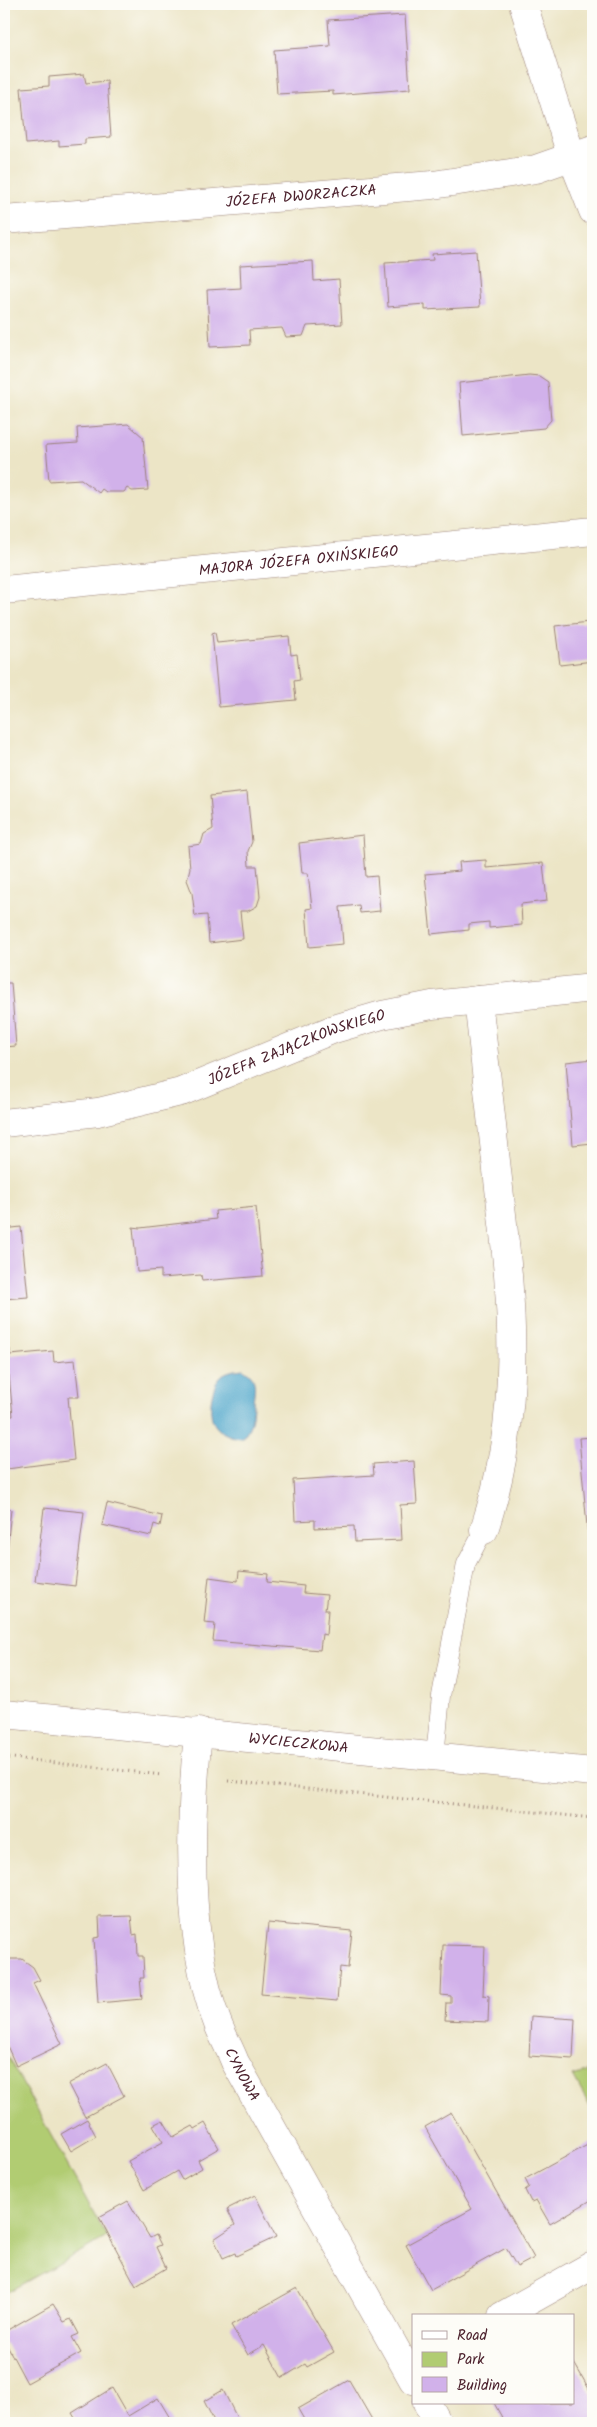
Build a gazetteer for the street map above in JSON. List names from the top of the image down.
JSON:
{
  "streets": {
    "street": [
      "JÓZEFA DWORZACZKA",
      "MAJORA JÓZEFA OXIŃSKIEGO",
      "JÓZEFA ZAJĄCZKOWSKIEGO",
      "WYCIECZKOWA",
      "CYNOWA"
    ]
  },
  "crossings": [
    ["WYCIECZKOWA", "CYNOWA"]
  ],
  "legend": ["Road", "Park", "Building"]
}
